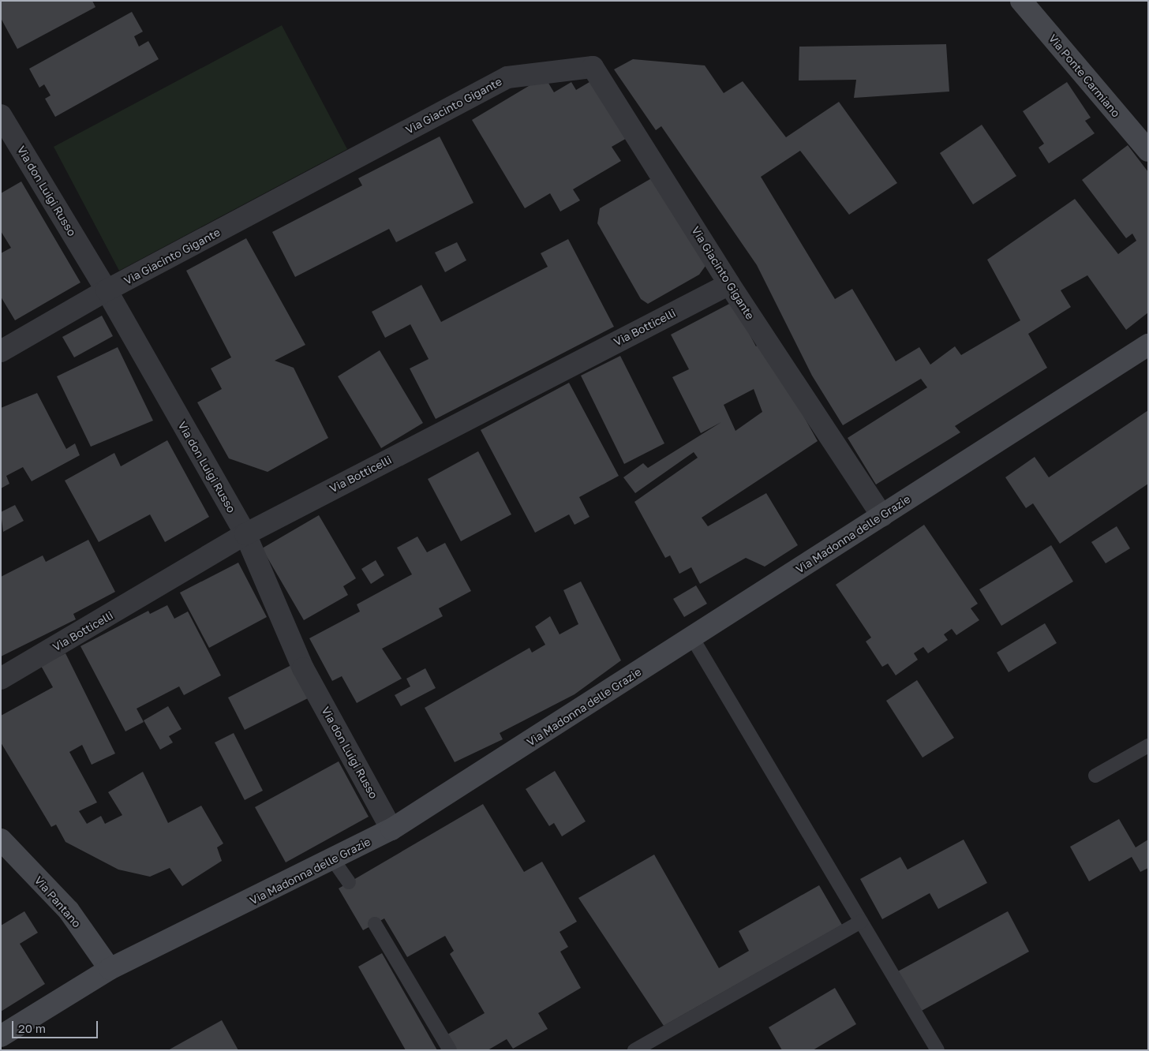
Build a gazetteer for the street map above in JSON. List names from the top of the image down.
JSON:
{
  "streets": {
    "main road": ["Via Ponte Carmiano", "Via Madonna delle Grazie", "Via Pantano"],
    "street": ["Via Giacinto Gigante", "Via don Luigi Russo", "Via Botticelli"]
  },
  "crossings": [
    ["Via Giacinto Gigante", "Via don Luigi Russo"],
    ["Via Giacinto Gigante", "Via Botticelli"],
    ["Via Giacinto Gigante", "Via Madonna delle Grazie"],
    ["Via don Luigi Russo", "Via Botticelli"],
    ["Via don Luigi Russo", "Via Madonna delle Grazie"],
    ["Via Madonna delle Grazie", "Via Pantano"]
  ],
  "scale_bar": "20 m"
}
